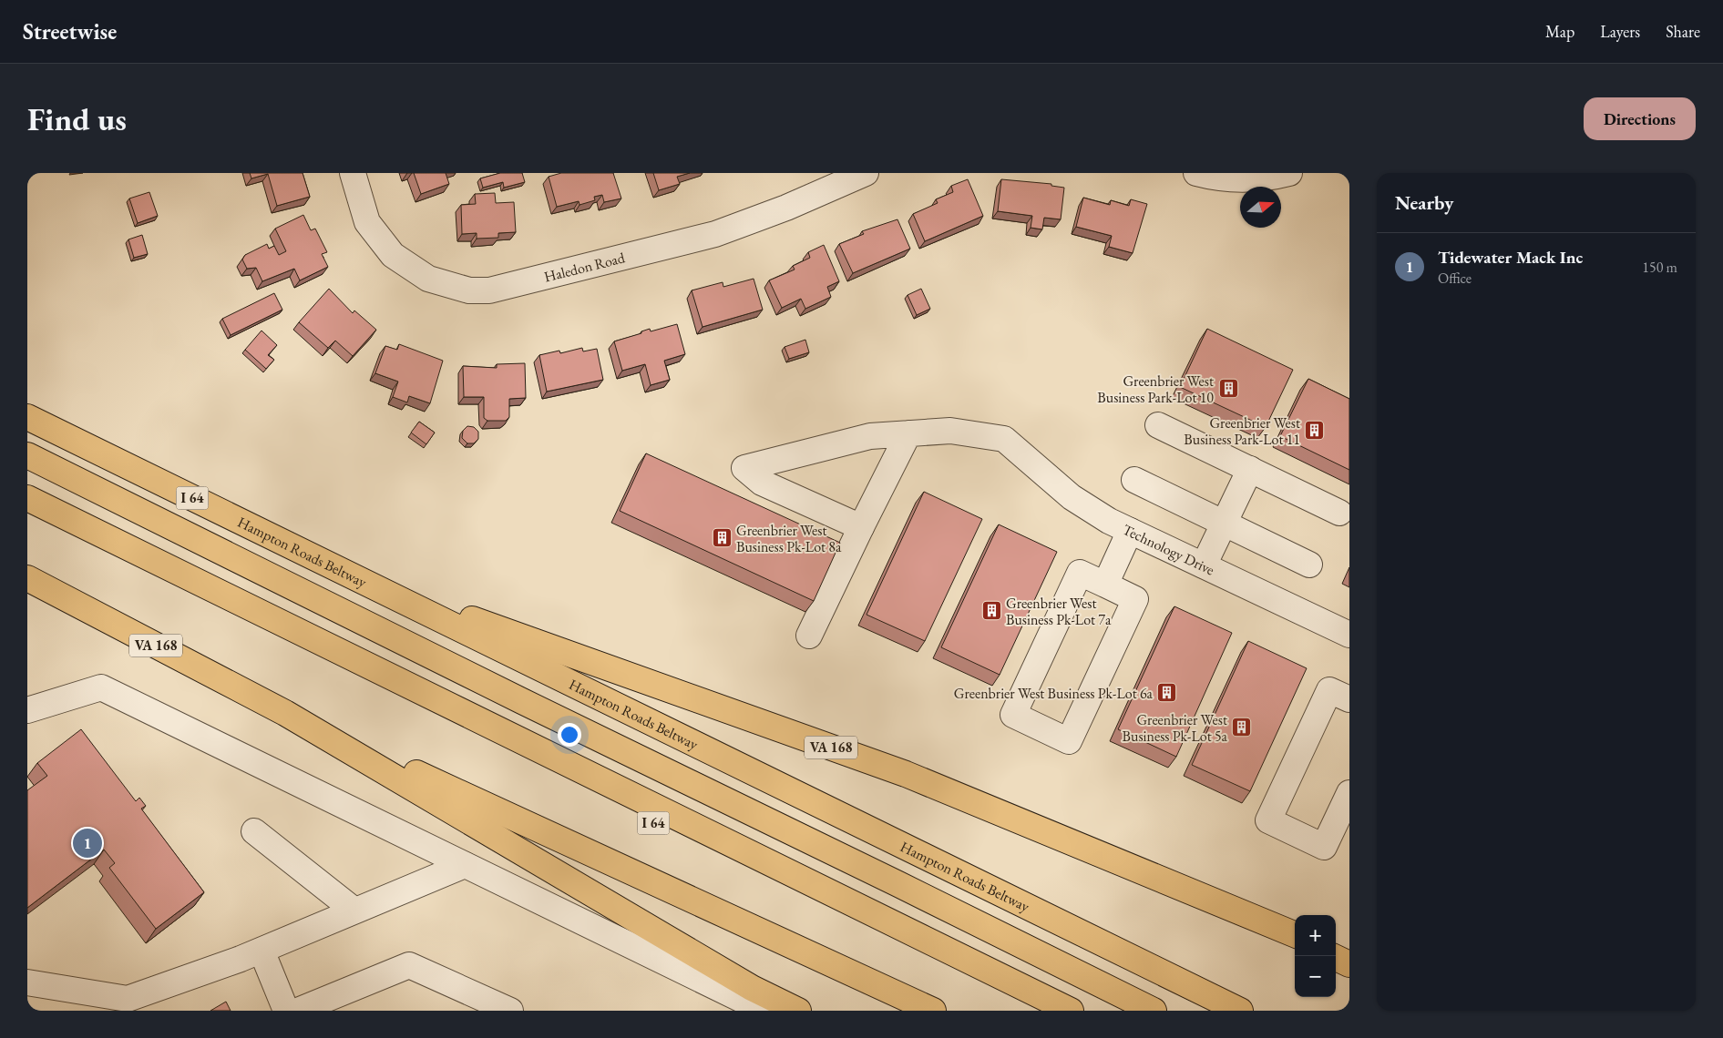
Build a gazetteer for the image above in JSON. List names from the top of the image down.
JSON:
{
  "streets": {
    "highway": ["I 64", "Hampton Roads Beltway", "VA 168"],
    "street": ["Haledon Road", "Technology Drive"]
  },
  "crossings": [
    ["Hampton Roads Beltway", "VA 168"]
  ],
  "places": {
    "building": [
      "Greenbrier West Business Park-Lot 10",
      "Greenbrier West Business Park-Lot 11",
      "Greenbrier West Business Pk-Lot 8a",
      "Greenbrier West Business Pk-Lot 7a",
      "Greenbrier West Business Pk-Lot 6a",
      "Greenbrier West Business Pk-Lot 5a"
    ]
  },
  "north": "right",
  "page": {
    "header": "Streetwise",
    "nav": ["Map", "Layers", "Share"],
    "buttons": "Directions",
    "title": "Find us",
    "heading": "Nearby",
    "list": [
      {
        "mark": "1",
        "name": "Tidewater Mack Inc",
        "note": "Office",
        "value": "150 m"
      }
    ],
    "pins": "1",
    "map_buttons": ["+", "−"]
  }
}
